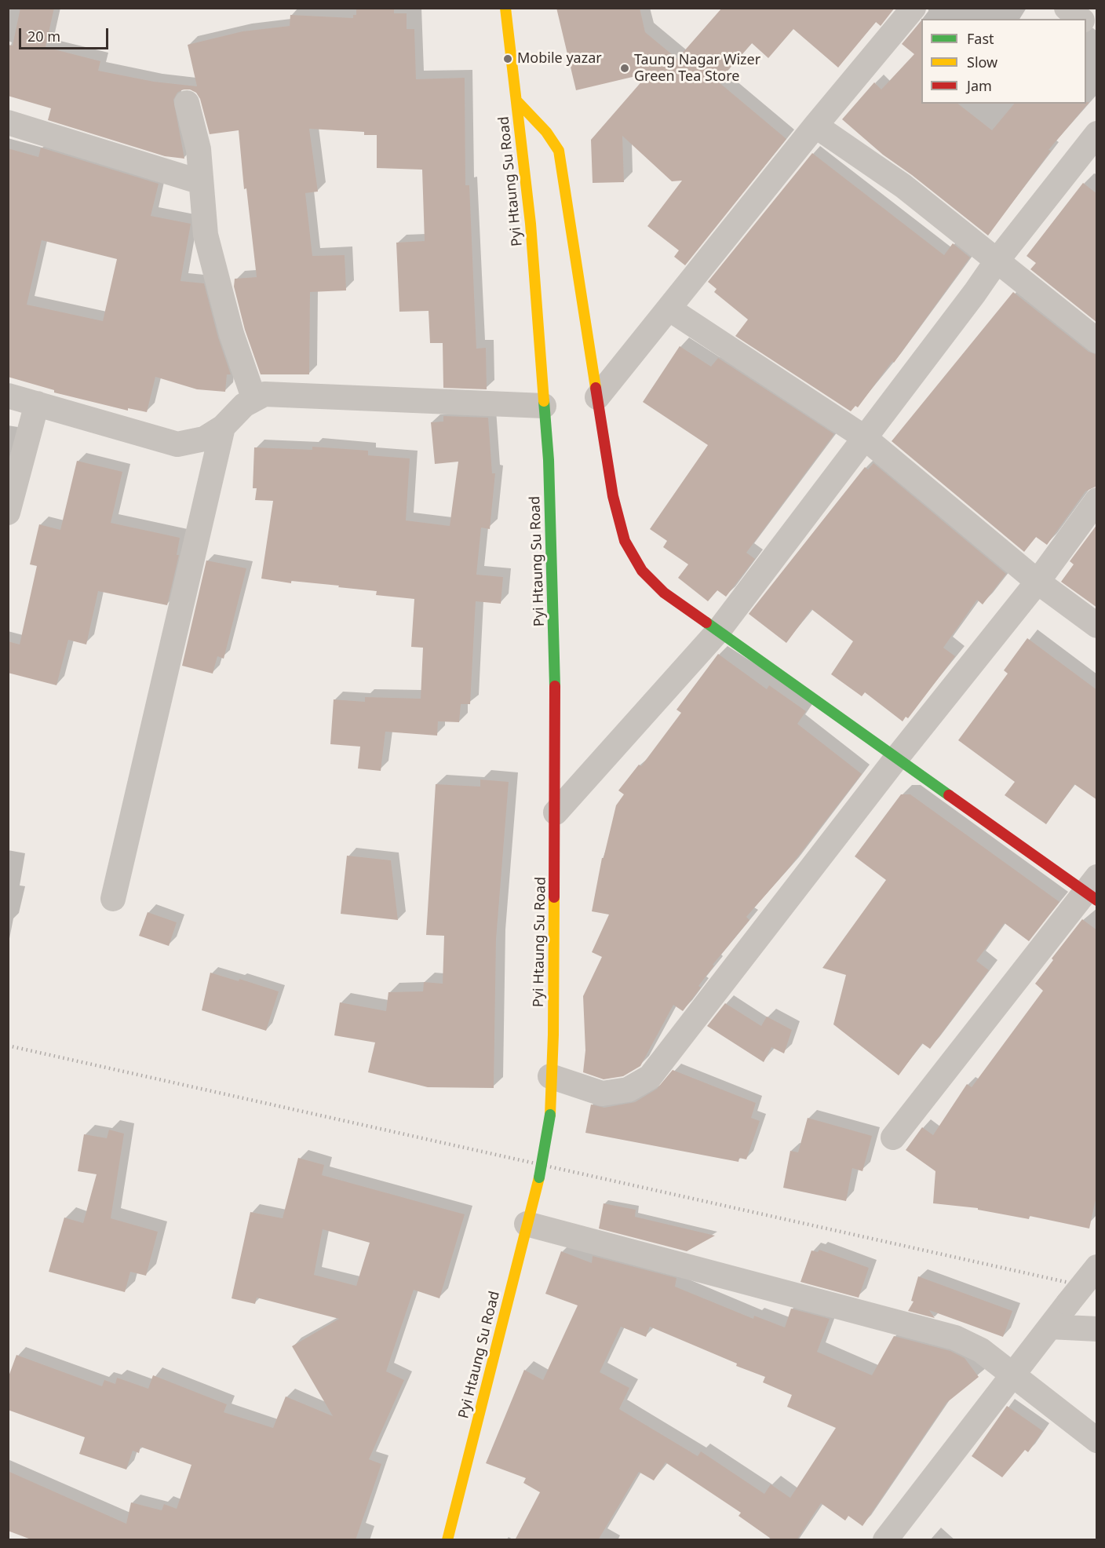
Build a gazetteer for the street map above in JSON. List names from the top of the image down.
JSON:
{
  "streets": {
    "main road": ["Pyi Htaung Su Road"]
  },
  "places": ["Mobile yazar", "Taung Nagar Wizer Green Tea Store"],
  "legend": ["Fast", "Slow", "Jam"],
  "scale_bar": "20 m"
}
